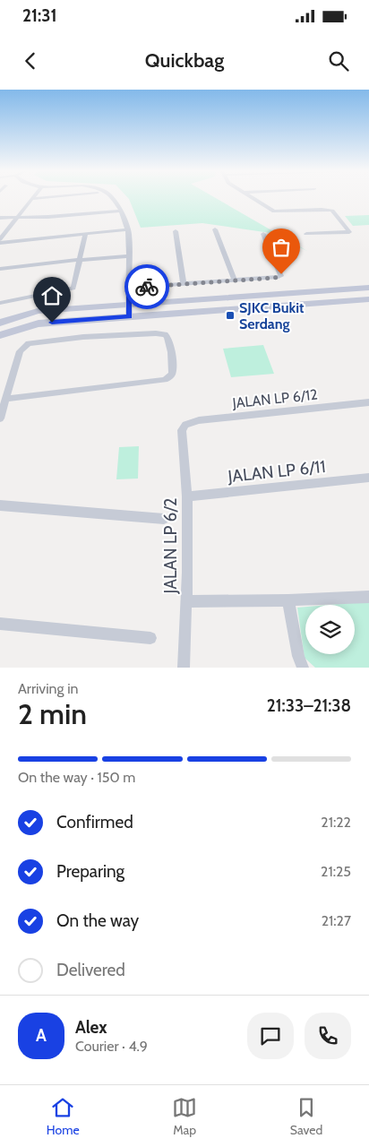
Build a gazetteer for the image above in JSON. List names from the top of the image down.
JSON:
{
  "streets": {
    "street": ["JALAN LP 6/12", "JALAN LP 6/11", "JALAN LP 6/2"]
  },
  "crossings": [
    ["JALAN LP 6/12", "JALAN LP 6/2"],
    ["JALAN LP 6/11", "JALAN LP 6/2"]
  ],
  "places": {
    "transit": ["SJKC Bukit Serdang"]
  },
  "page": {
    "status": "21:31",
    "header": "Quickbag",
    "heading": ["2 min", "Arriving in", "21:33–21:38"],
    "panel": ["Alex", "Courier · 4.9"],
    "bar": "On the way · 150 m",
    "list": [
      ["Confirmed", "21:22"],
      ["Preparing", "21:25"],
      ["On the way", "21:27"],
      "Delivered"
    ],
    "round": "A",
    "tabs": ["Home", "Map", "Saved"]
  }
}
